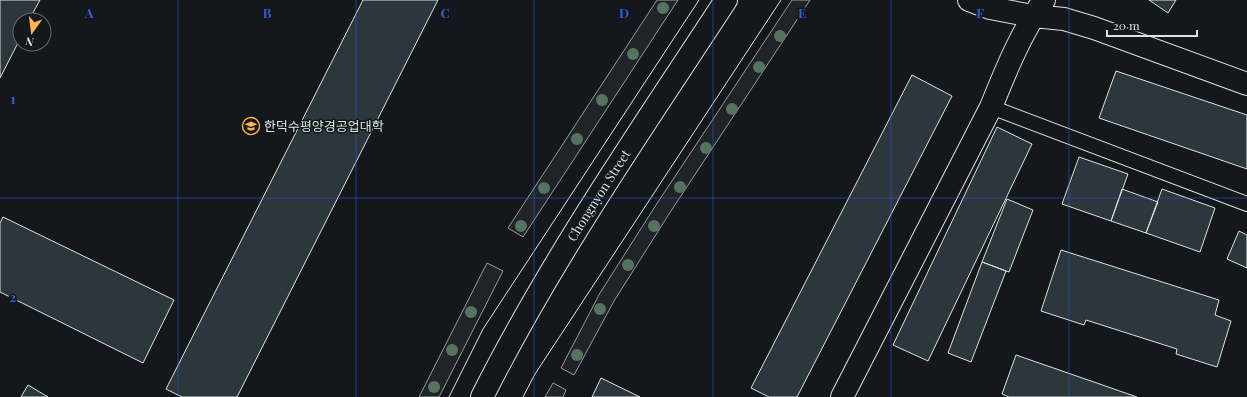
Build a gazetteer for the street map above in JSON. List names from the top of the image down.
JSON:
{
  "streets": {
    "street": ["Chongnyon Street"]
  },
  "places": {
    "school or university": ["한덕수평양경공업대학"]
  },
  "scale_bar": "20 m",
  "north": "bottom",
  "grid": {
    "columns": [
      "A",
      "B",
      "C",
      "D",
      "E",
      "F"
    ],
    "rows": ["1", "2"]
  }
}
